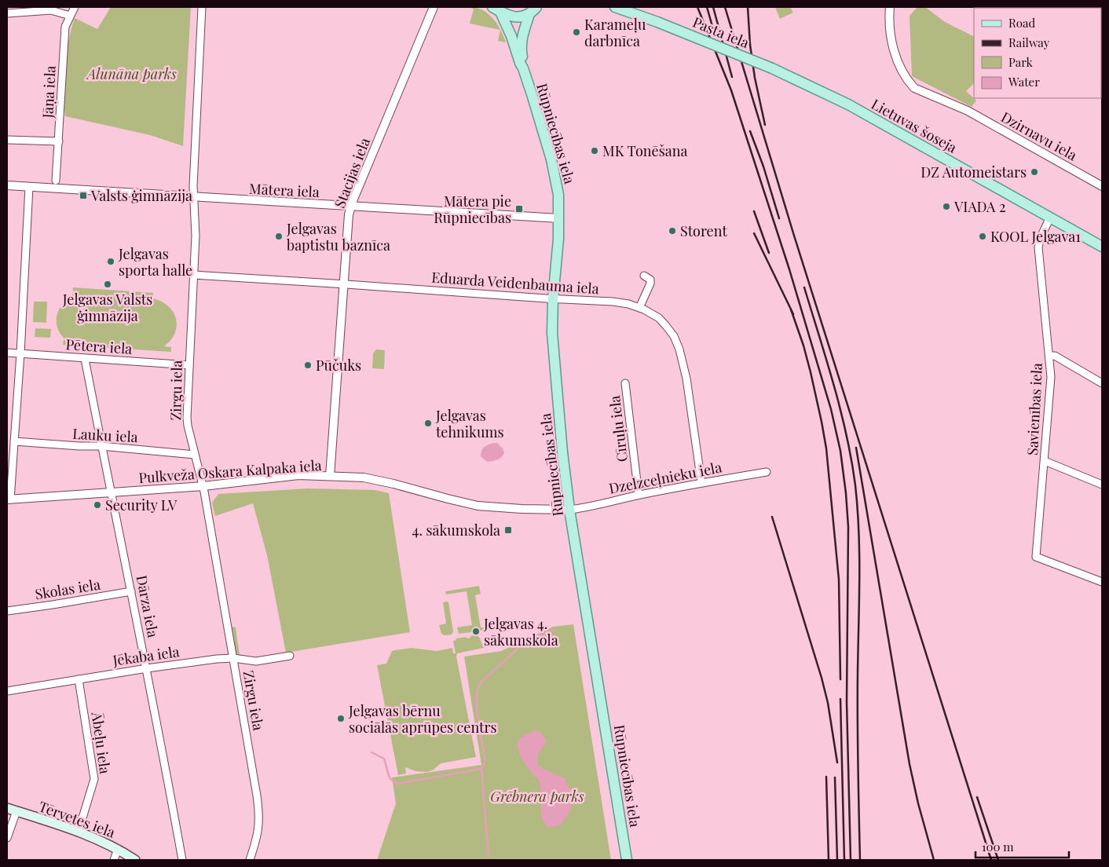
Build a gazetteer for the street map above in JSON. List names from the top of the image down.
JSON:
{
  "streets": {
    "main road": [
      "Pasta iela",
      "Lietuvas šoseja",
      "Rūpniecības iela",
      "Tērvetes iela"
    ],
    "street": [
      "Jāņa iela",
      "Dzirnavu iela",
      "Stacijas iela",
      "Mātera iela",
      "Eduarda Veidenbauma iela",
      "Pētera iela",
      "Zirgu iela",
      "Savienības iela",
      "Cīruļu iela",
      "Lauku iela",
      "Pulkveža Oskara Kalpaka iela",
      "Dzelzceļnieku iela",
      "Skolas iela",
      "Dārza iela",
      "Jēkaba iela",
      "Ābeļu iela"
    ]
  },
  "crossings": [
    ["Pasta iela", "Lietuvas šoseja"],
    ["Lietuvas šoseja", "Savienības iela"],
    ["Rūpniecības iela", "Mātera iela"],
    ["Rūpniecības iela", "Eduarda Veidenbauma iela"],
    ["Rūpniecības iela", "Pulkveža Oskara Kalpaka iela"],
    ["Rūpniecības iela", "Dzelzceļnieku iela"],
    ["Stacijas iela", "Mātera iela"],
    ["Stacijas iela", "Eduarda Veidenbauma iela"],
    ["Stacijas iela", "Pulkveža Oskara Kalpaka iela"],
    ["Mātera iela", "Zirgu iela"],
    ["Eduarda Veidenbauma iela", "Zirgu iela"],
    ["Eduarda Veidenbauma iela", "Dzelzceļnieku iela"],
    ["Pētera iela", "Zirgu iela"],
    ["Pētera iela", "Dārza iela"],
    ["Zirgu iela", "Lauku iela"],
    ["Zirgu iela", "Pulkveža Oskara Kalpaka iela"],
    ["Zirgu iela", "Jēkaba iela"],
    ["Cīruļu iela", "Dzelzceļnieku iela"],
    ["Lauku iela", "Dārza iela"],
    ["Pulkveža Oskara Kalpaka iela", "Dzelzceļnieku iela"],
    ["Pulkveža Oskara Kalpaka iela", "Dārza iela"],
    ["Skolas iela", "Dārza iela"],
    ["Dārza iela", "Jēkaba iela"],
    ["Jēkaba iela", "Ābeļu iela"],
    ["Ābeļu iela", "Tērvetes iela"]
  ],
  "parks": ["Alunāna parks", "Grēbnera parks"],
  "places": {
    "other": [
      "Karameļu darbnīca",
      "MK Tonēšana",
      "DZ Automeistars",
      "VIADA 2",
      "Storent",
      "Jelgavas baptistu baznīca",
      "KOOL Jelgava1",
      "Jelgavas sporta halle",
      "Jelgavas Valsts ģimnāzija",
      "Pūčuks",
      "Jelgavas tehnikums",
      "Security LV",
      "Jelgavas 4. sākumskola",
      "Jelgavas bērnu sociālās aprūpes centrs"
    ],
    "transit": ["Valsts ģimnāzija", "Mātera pie Rūpniecības", "4. sākumskola"]
  },
  "legend": [
    "Road",
    "Railway",
    "Park",
    "Water"
  ],
  "scale_bar": "100 m"
}
